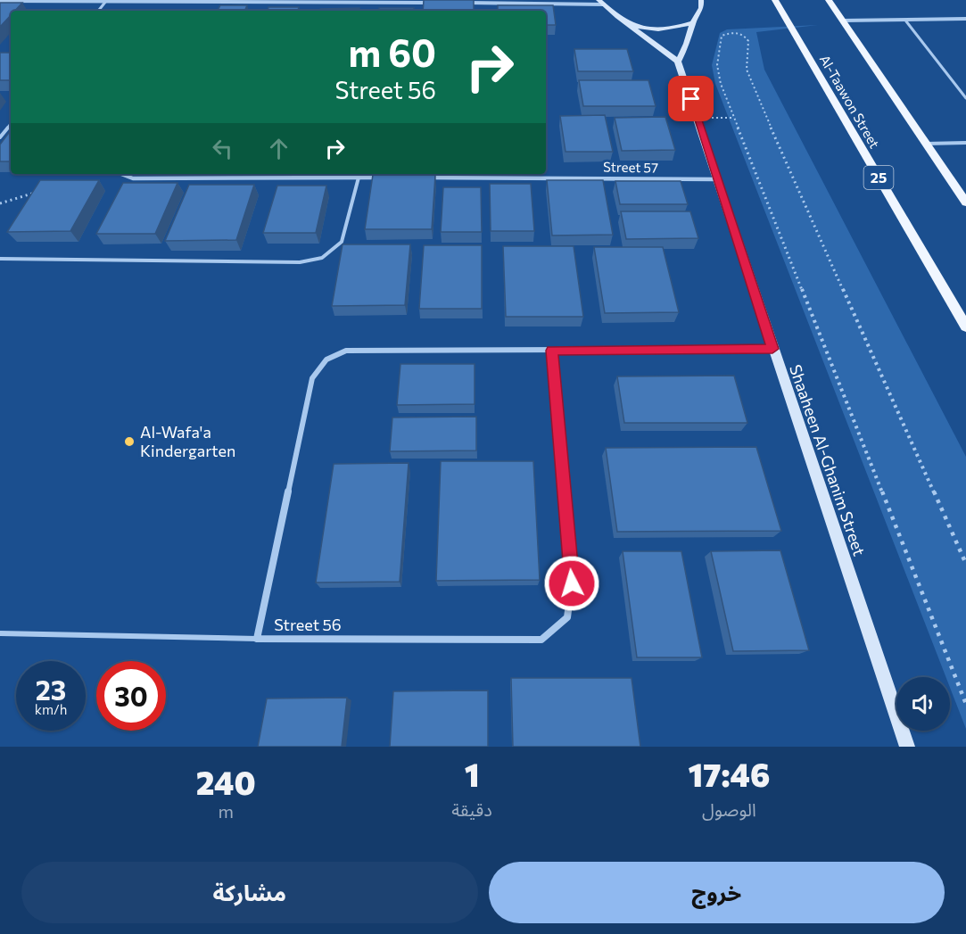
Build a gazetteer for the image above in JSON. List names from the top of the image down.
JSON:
{
  "streets": {
    "main road": ["Al-Taawon Street", "25"],
    "street": ["Street 57", "Shaaheen Al-Ghanim Street", "Street 56"]
  },
  "crossings": [
    ["Street 57", "Shaaheen Al-Ghanim Street"],
    ["Shaaheen Al-Ghanim Street", "Street 56"]
  ],
  "places": ["Al-Wafa'a Kindergarten"],
  "page": {
    "turn": ["60 m", "Street 56"],
    "speed": "23 km/h",
    "limit": "30",
    "eta": [
      "17:46",
      "الوصول",
      "1",
      "دقيقة",
      "240",
      "m"
    ],
    "buttons": ["خروج", "مشاركة"]
  }
}
